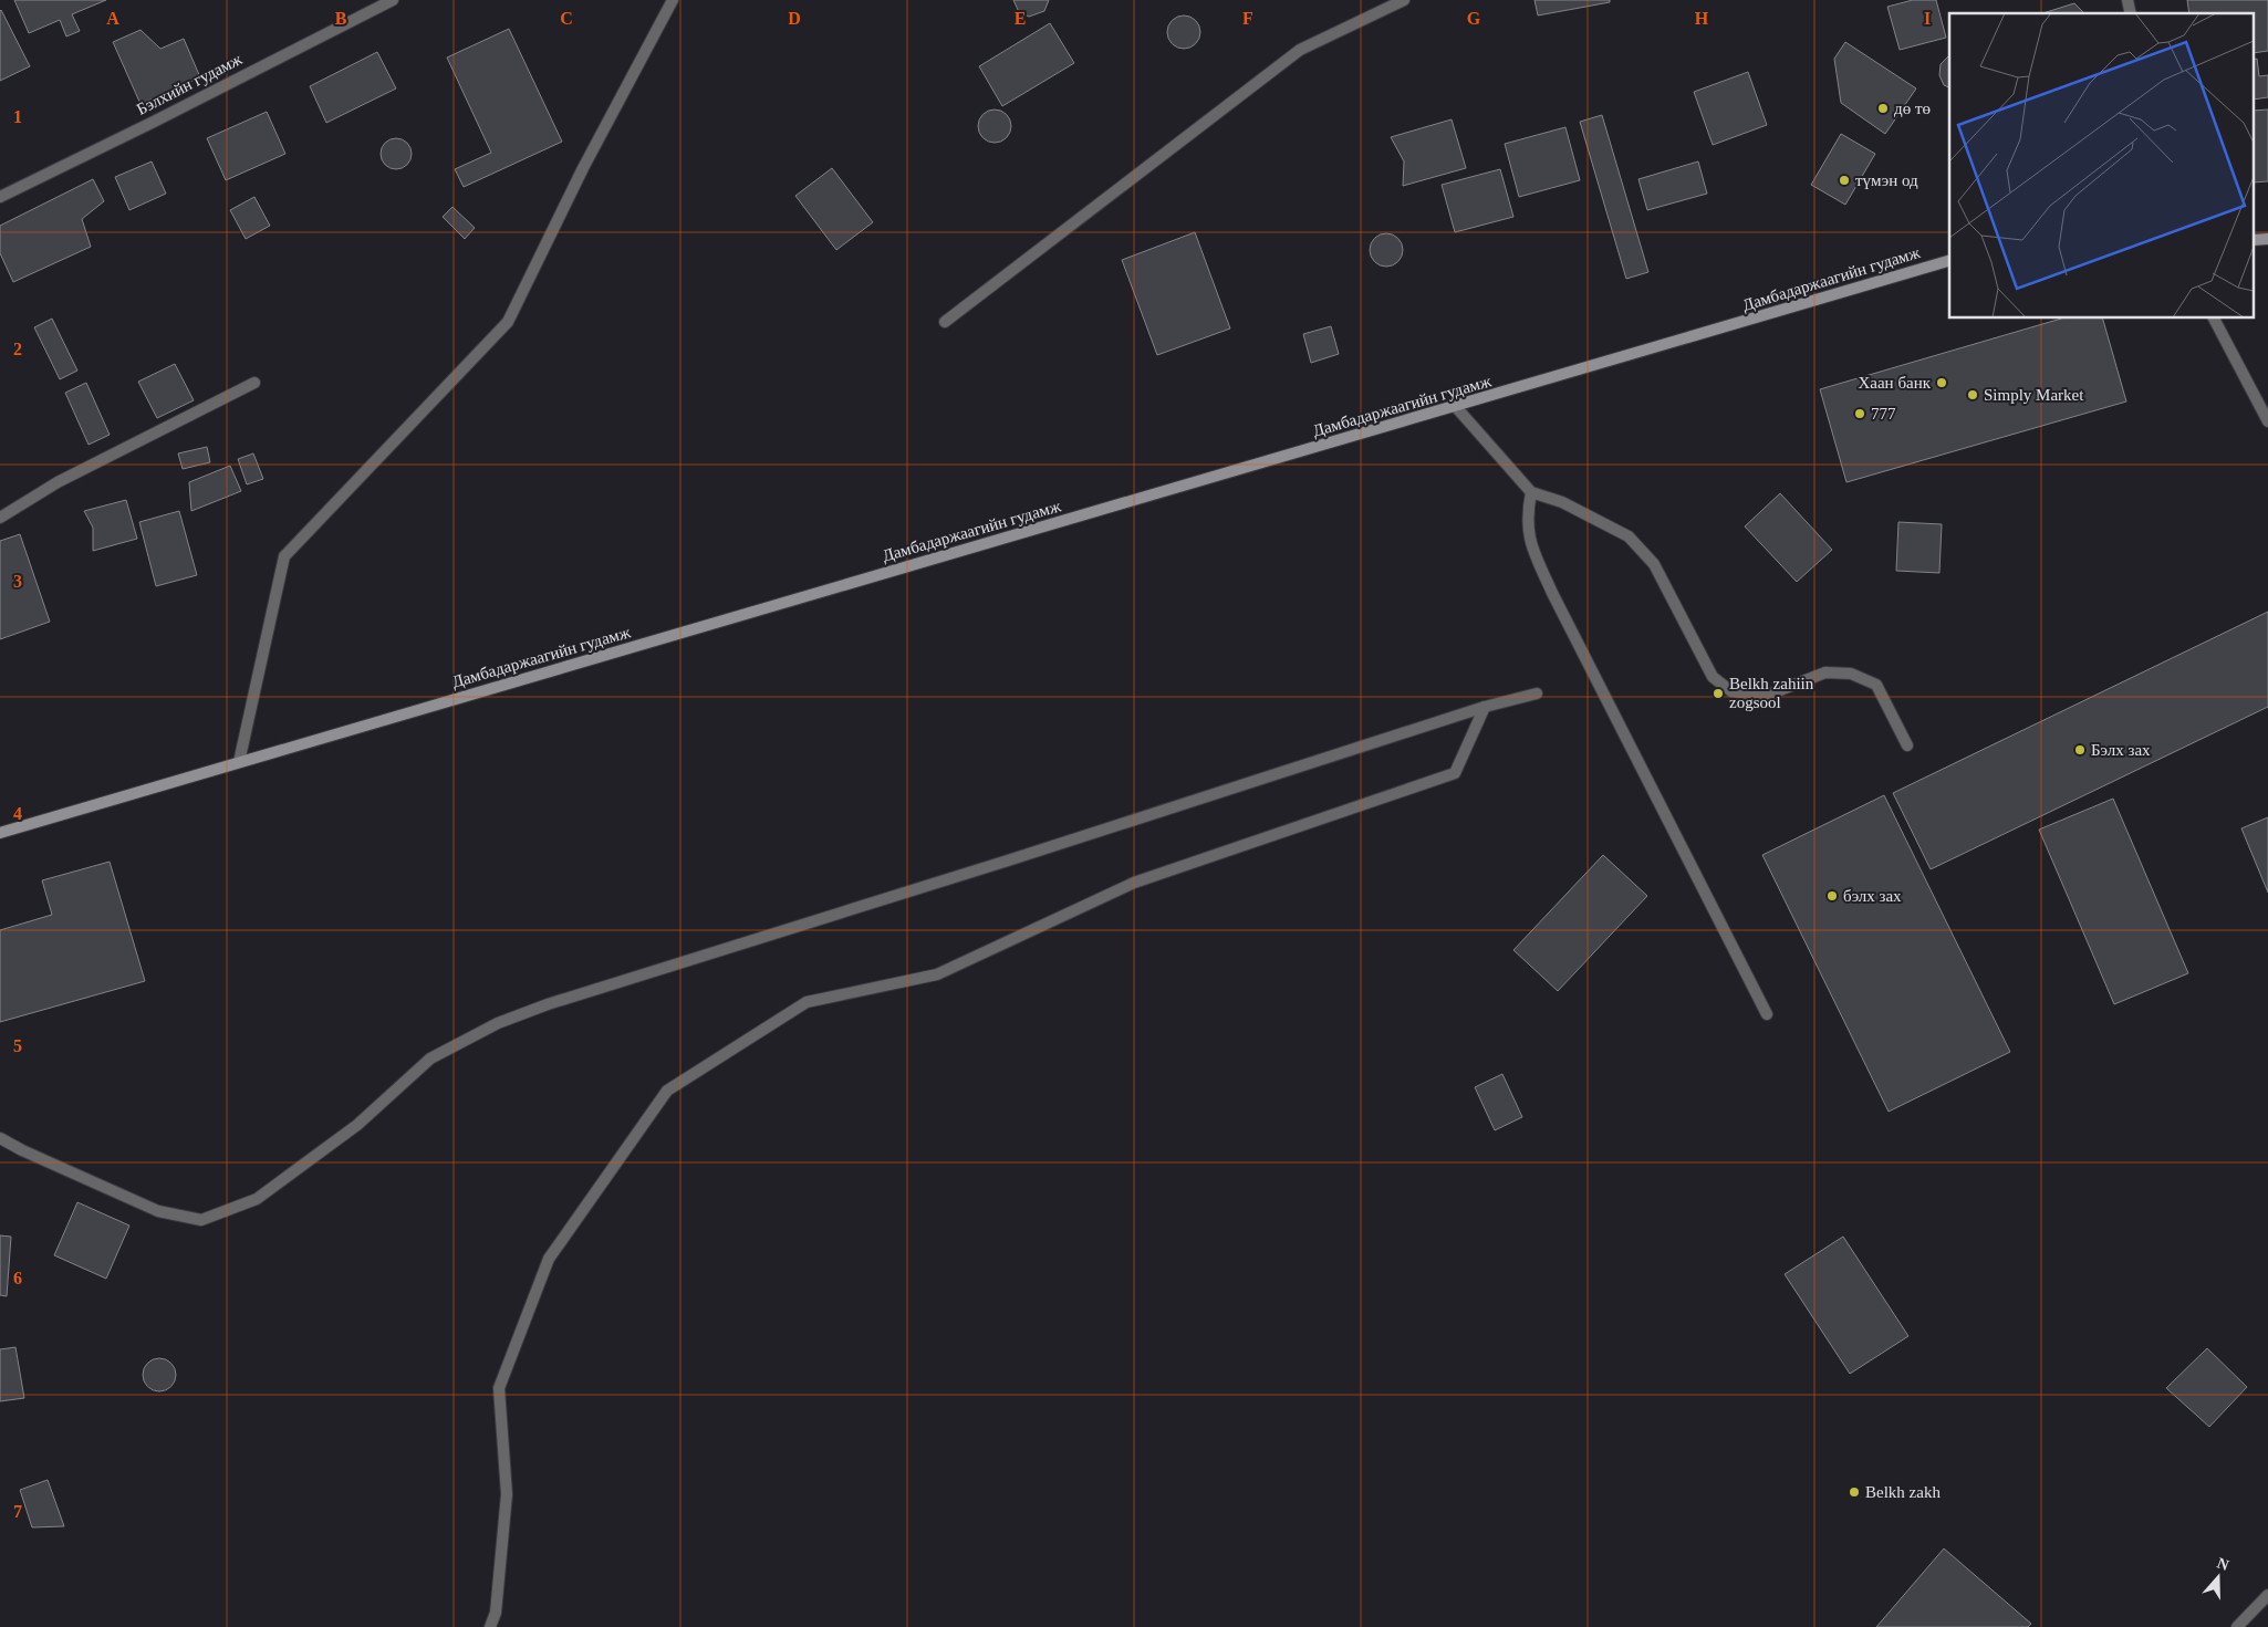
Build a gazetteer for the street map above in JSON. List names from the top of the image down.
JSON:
{
  "streets": {
    "main road": ["Дамбадаржаагийн гудамж"],
    "street": ["Бэлхийн гудамж"]
  },
  "places": [
    "дө тө",
    "түмэн од",
    "Хаан банк",
    "Simply Market",
    "777",
    "Belkh zahiin zogsool",
    "Бэлх зах",
    "бэлх зах",
    "Belkh zakh"
  ],
  "north": "top",
  "grid": {
    "columns": [
      "A",
      "B",
      "C",
      "D",
      "E",
      "F",
      "G",
      "H",
      "I"
    ],
    "rows": [
      "1",
      "2",
      "3",
      "4",
      "5",
      "6",
      "7"
    ]
  }
}
